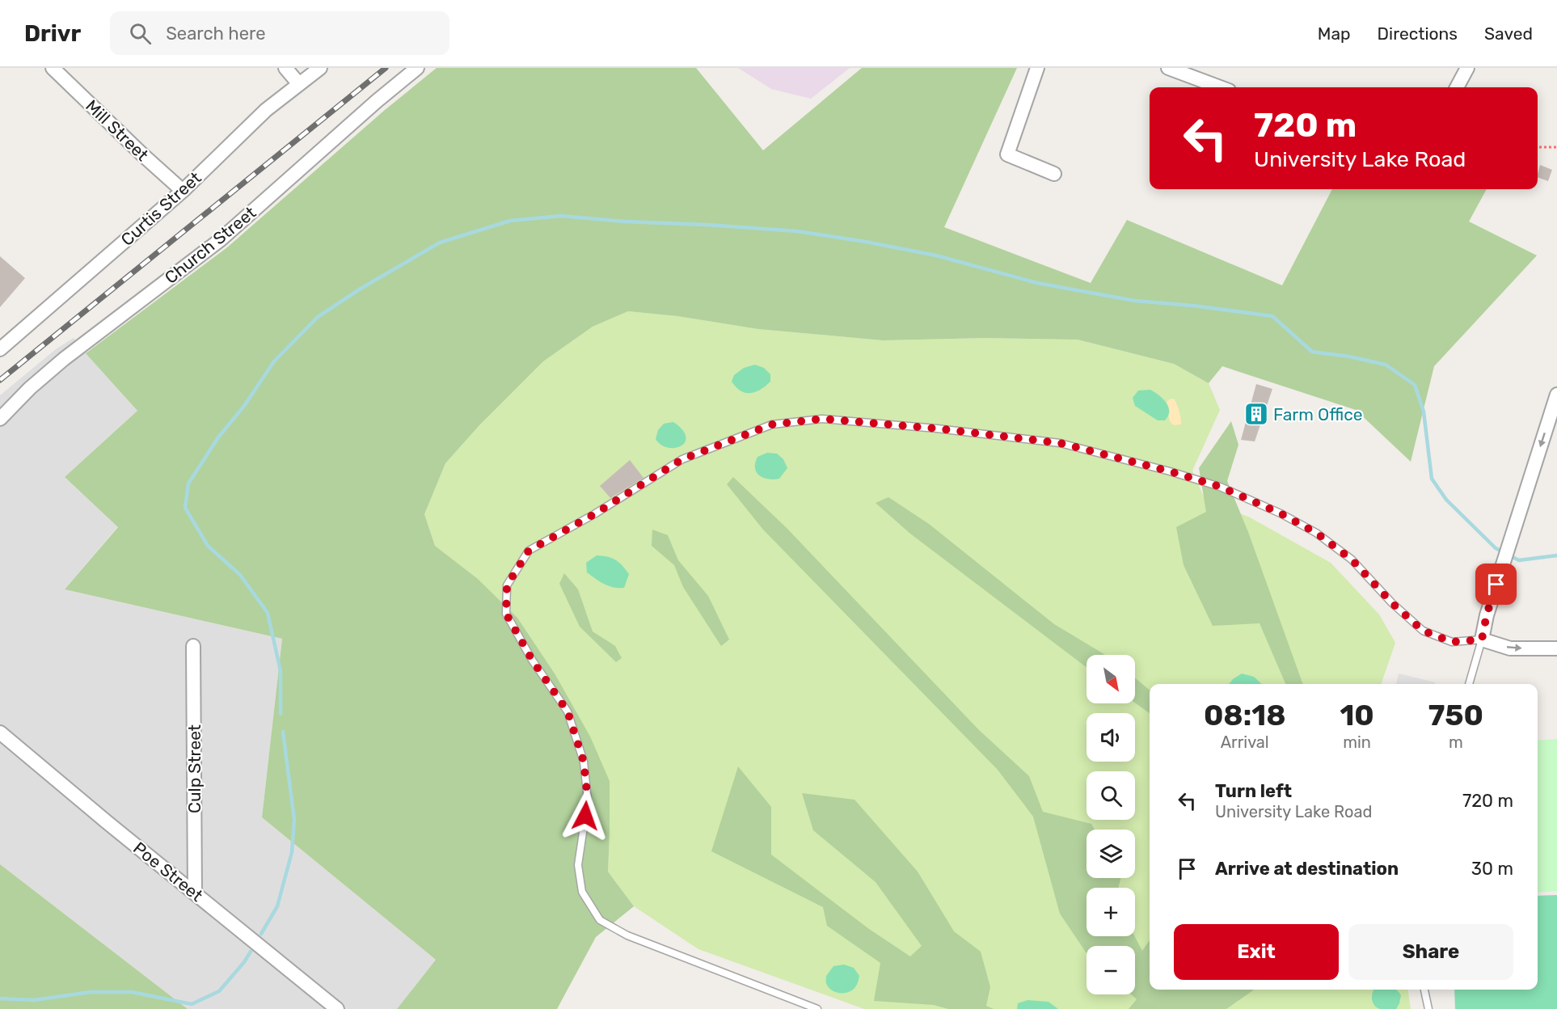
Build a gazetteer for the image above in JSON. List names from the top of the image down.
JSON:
{
  "streets": {
    "street": [
      "Mill Street",
      "Curtis Street",
      "Church Street",
      "Culp Street",
      "Poe Street"
    ]
  },
  "crossings": [
    ["Mill Street", "Curtis Street"],
    ["Culp Street", "Poe Street"]
  ],
  "places": {
    "building": ["Farm Office"]
  },
  "north": "bottom right",
  "page": {
    "header": "Drivr",
    "search": "Search here",
    "nav": ["Map", "Directions", "Saved"],
    "turn": ["720 m", "University Lake Road"],
    "map_buttons": ["+", "−"],
    "eta": [
      "08:18",
      "Arrival",
      "10",
      "min",
      "750",
      "m"
    ],
    "list": [
      {
        "name": "Turn left",
        "note": "University Lake Road",
        "value": "720 m"
      },
      {
        "name": "Arrive at destination",
        "value": "30 m"
      }
    ],
    "buttons": ["Exit", "Share"]
  }
}
